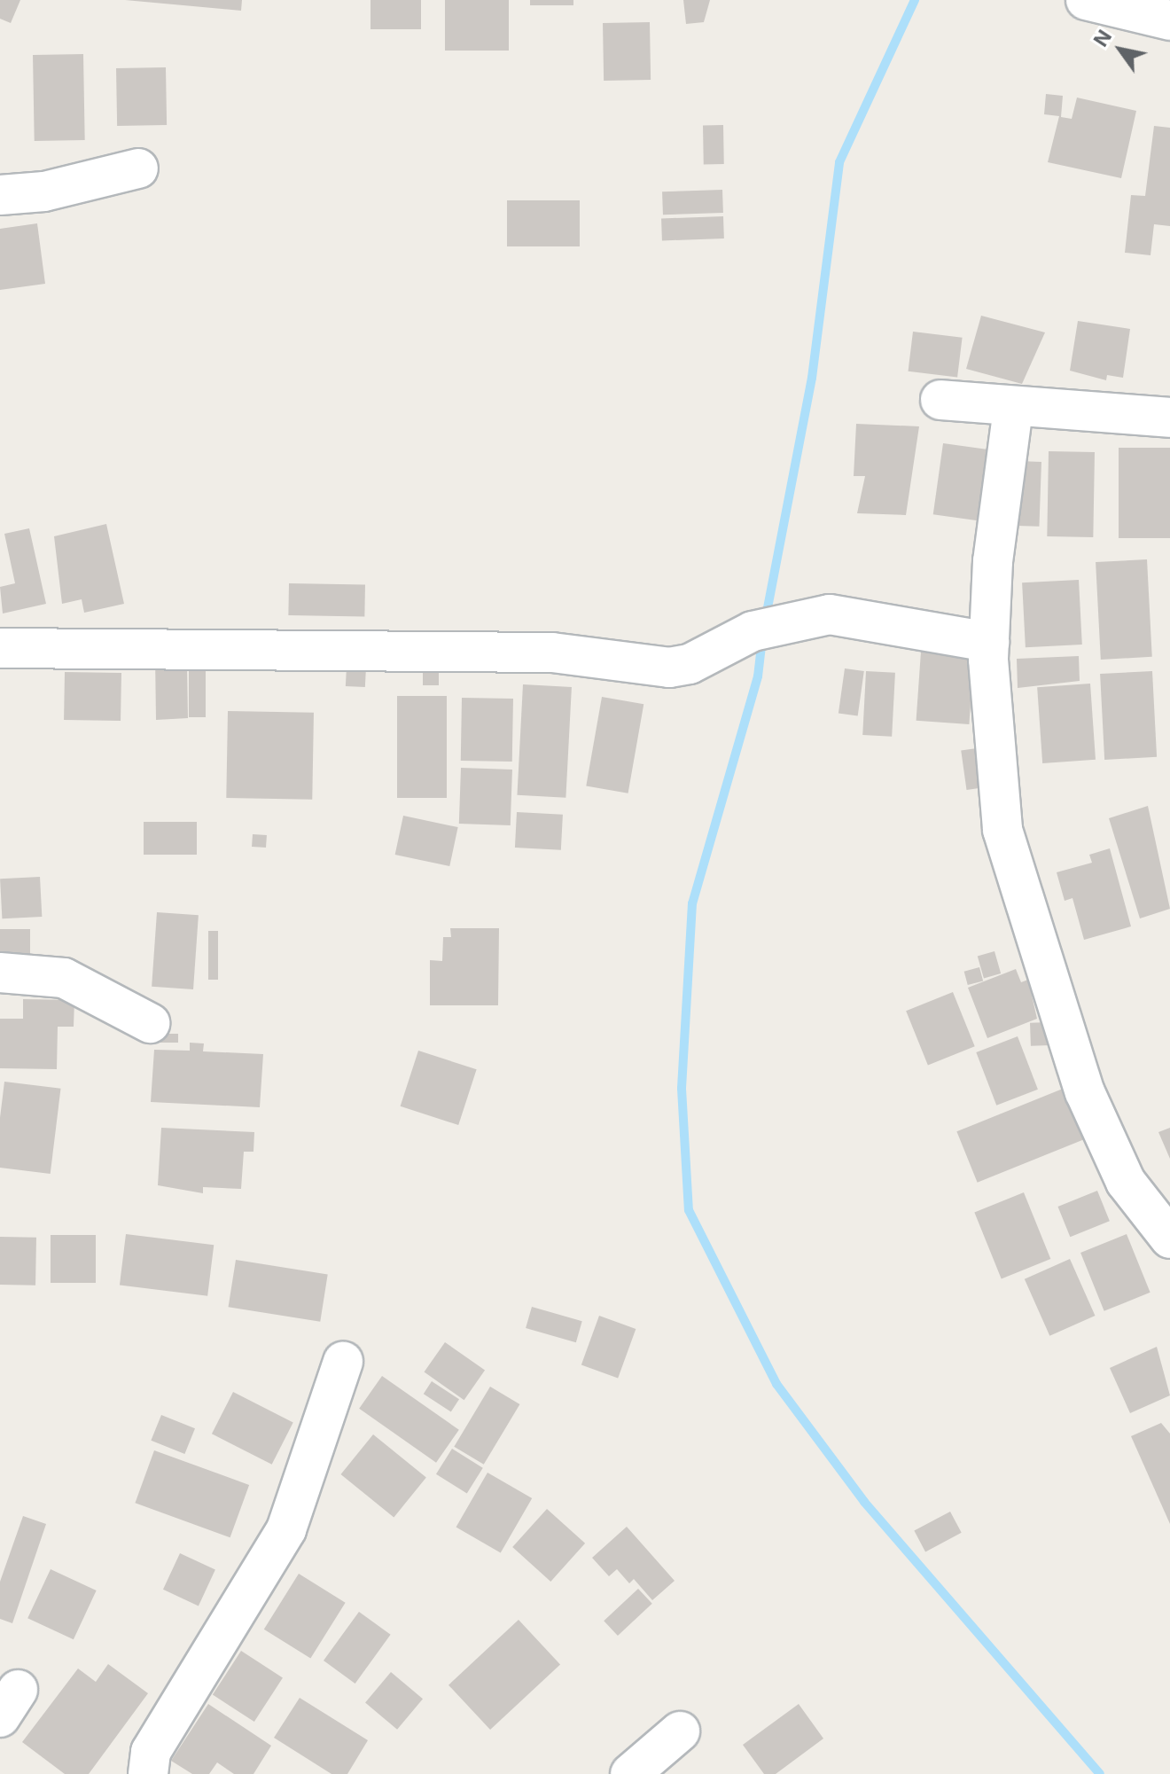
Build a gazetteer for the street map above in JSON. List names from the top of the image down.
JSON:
{
  "north": "top left"
}
